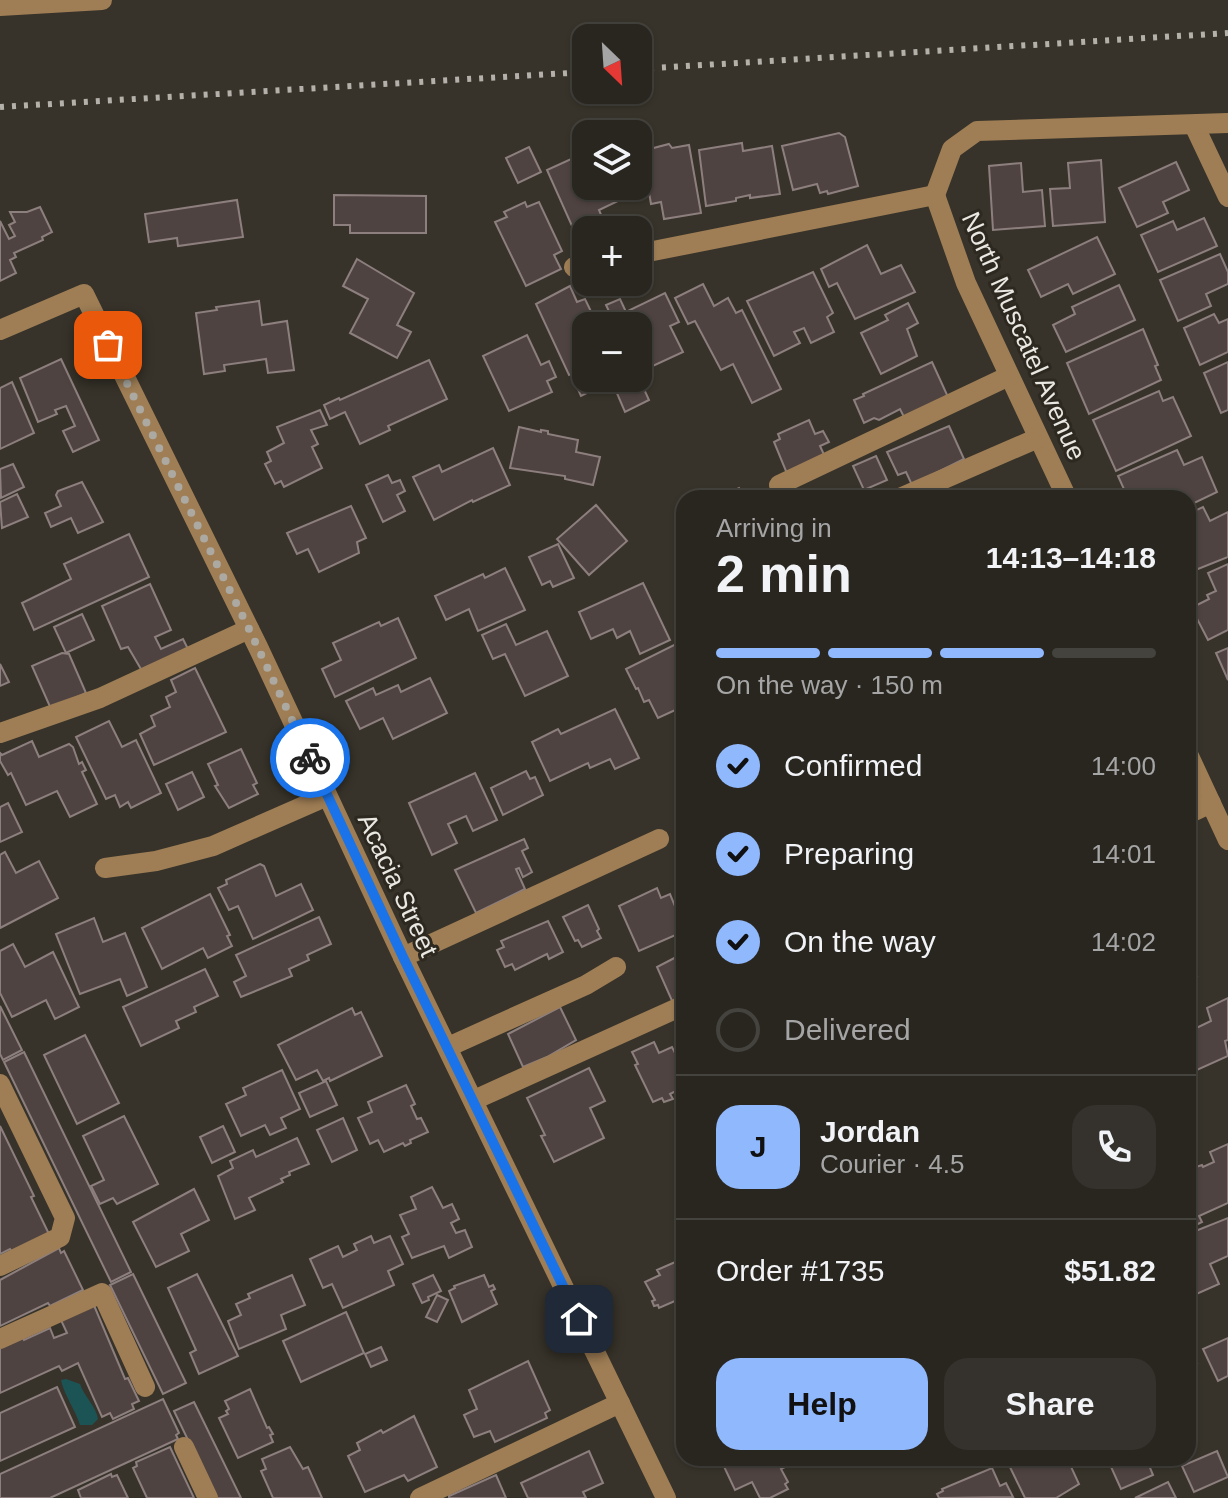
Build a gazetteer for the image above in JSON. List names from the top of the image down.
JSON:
{
  "streets": {
    "street": ["North Muscatel Avenue", "Acacia Street"]
  },
  "north": "bottom right",
  "page": {
    "map_buttons": ["+", "−"],
    "heading": ["2 min", "Arriving in", "14:13–14:18"],
    "panel": [
      "Jordan",
      "Courier · 4.5",
      "Order #1735",
      "$51.82"
    ],
    "bar": "On the way · 150 m",
    "list": [
      ["Confirmed", "14:00"],
      ["Preparing", "14:01"],
      ["On the way", "14:02"],
      "Delivered"
    ],
    "round": "J",
    "buttons": ["Help", "Share"]
  }
}
